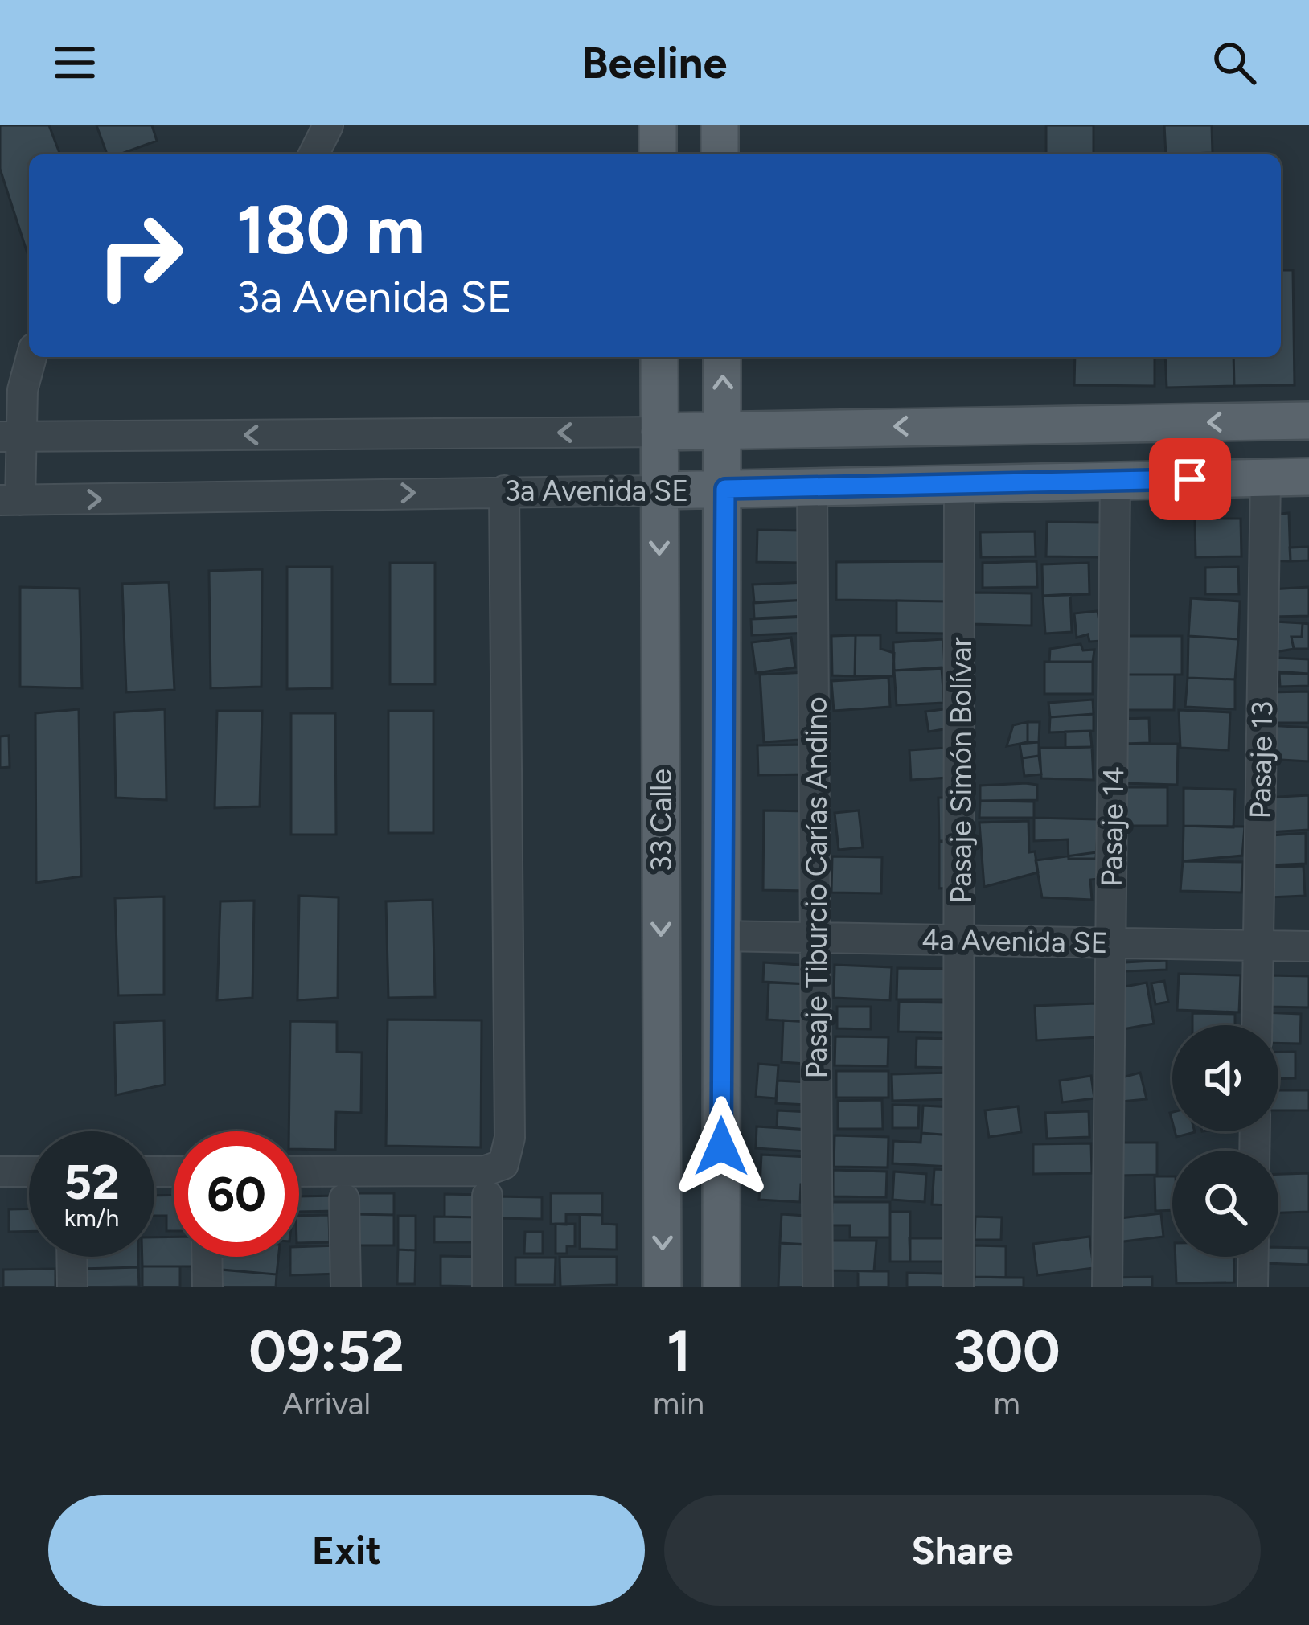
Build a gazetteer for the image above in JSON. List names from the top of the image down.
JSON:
{
  "streets": {
    "main road": ["3a Avenida SE", "33 Calle"],
    "street": [
      "Pasaje 13",
      "Pasaje Simón Bolívar",
      "Pasaje 14",
      "Pasaje Tiburcio Carías Andino",
      "4a Avenida SE"
    ]
  },
  "crossings": [
    ["3a Avenida SE", "Pasaje 13"],
    ["3a Avenida SE", "Pasaje Simón Bolívar"],
    ["3a Avenida SE", "33 Calle"],
    ["3a Avenida SE", "Pasaje 14"],
    ["3a Avenida SE", "Pasaje Tiburcio Carías Andino"],
    ["Pasaje 13", "4a Avenida SE"],
    ["Pasaje Simón Bolívar", "4a Avenida SE"],
    ["33 Calle", "4a Avenida SE"],
    ["Pasaje 14", "4a Avenida SE"],
    ["Pasaje Tiburcio Carías Andino", "4a Avenida SE"]
  ],
  "page": {
    "header": "Beeline",
    "turn": ["180 m", "3a Avenida SE"],
    "speed": "52 km/h",
    "limit": "60",
    "eta": [
      "09:52",
      "Arrival",
      "1",
      "min",
      "300",
      "m"
    ],
    "buttons": ["Exit", "Share"]
  }
}
